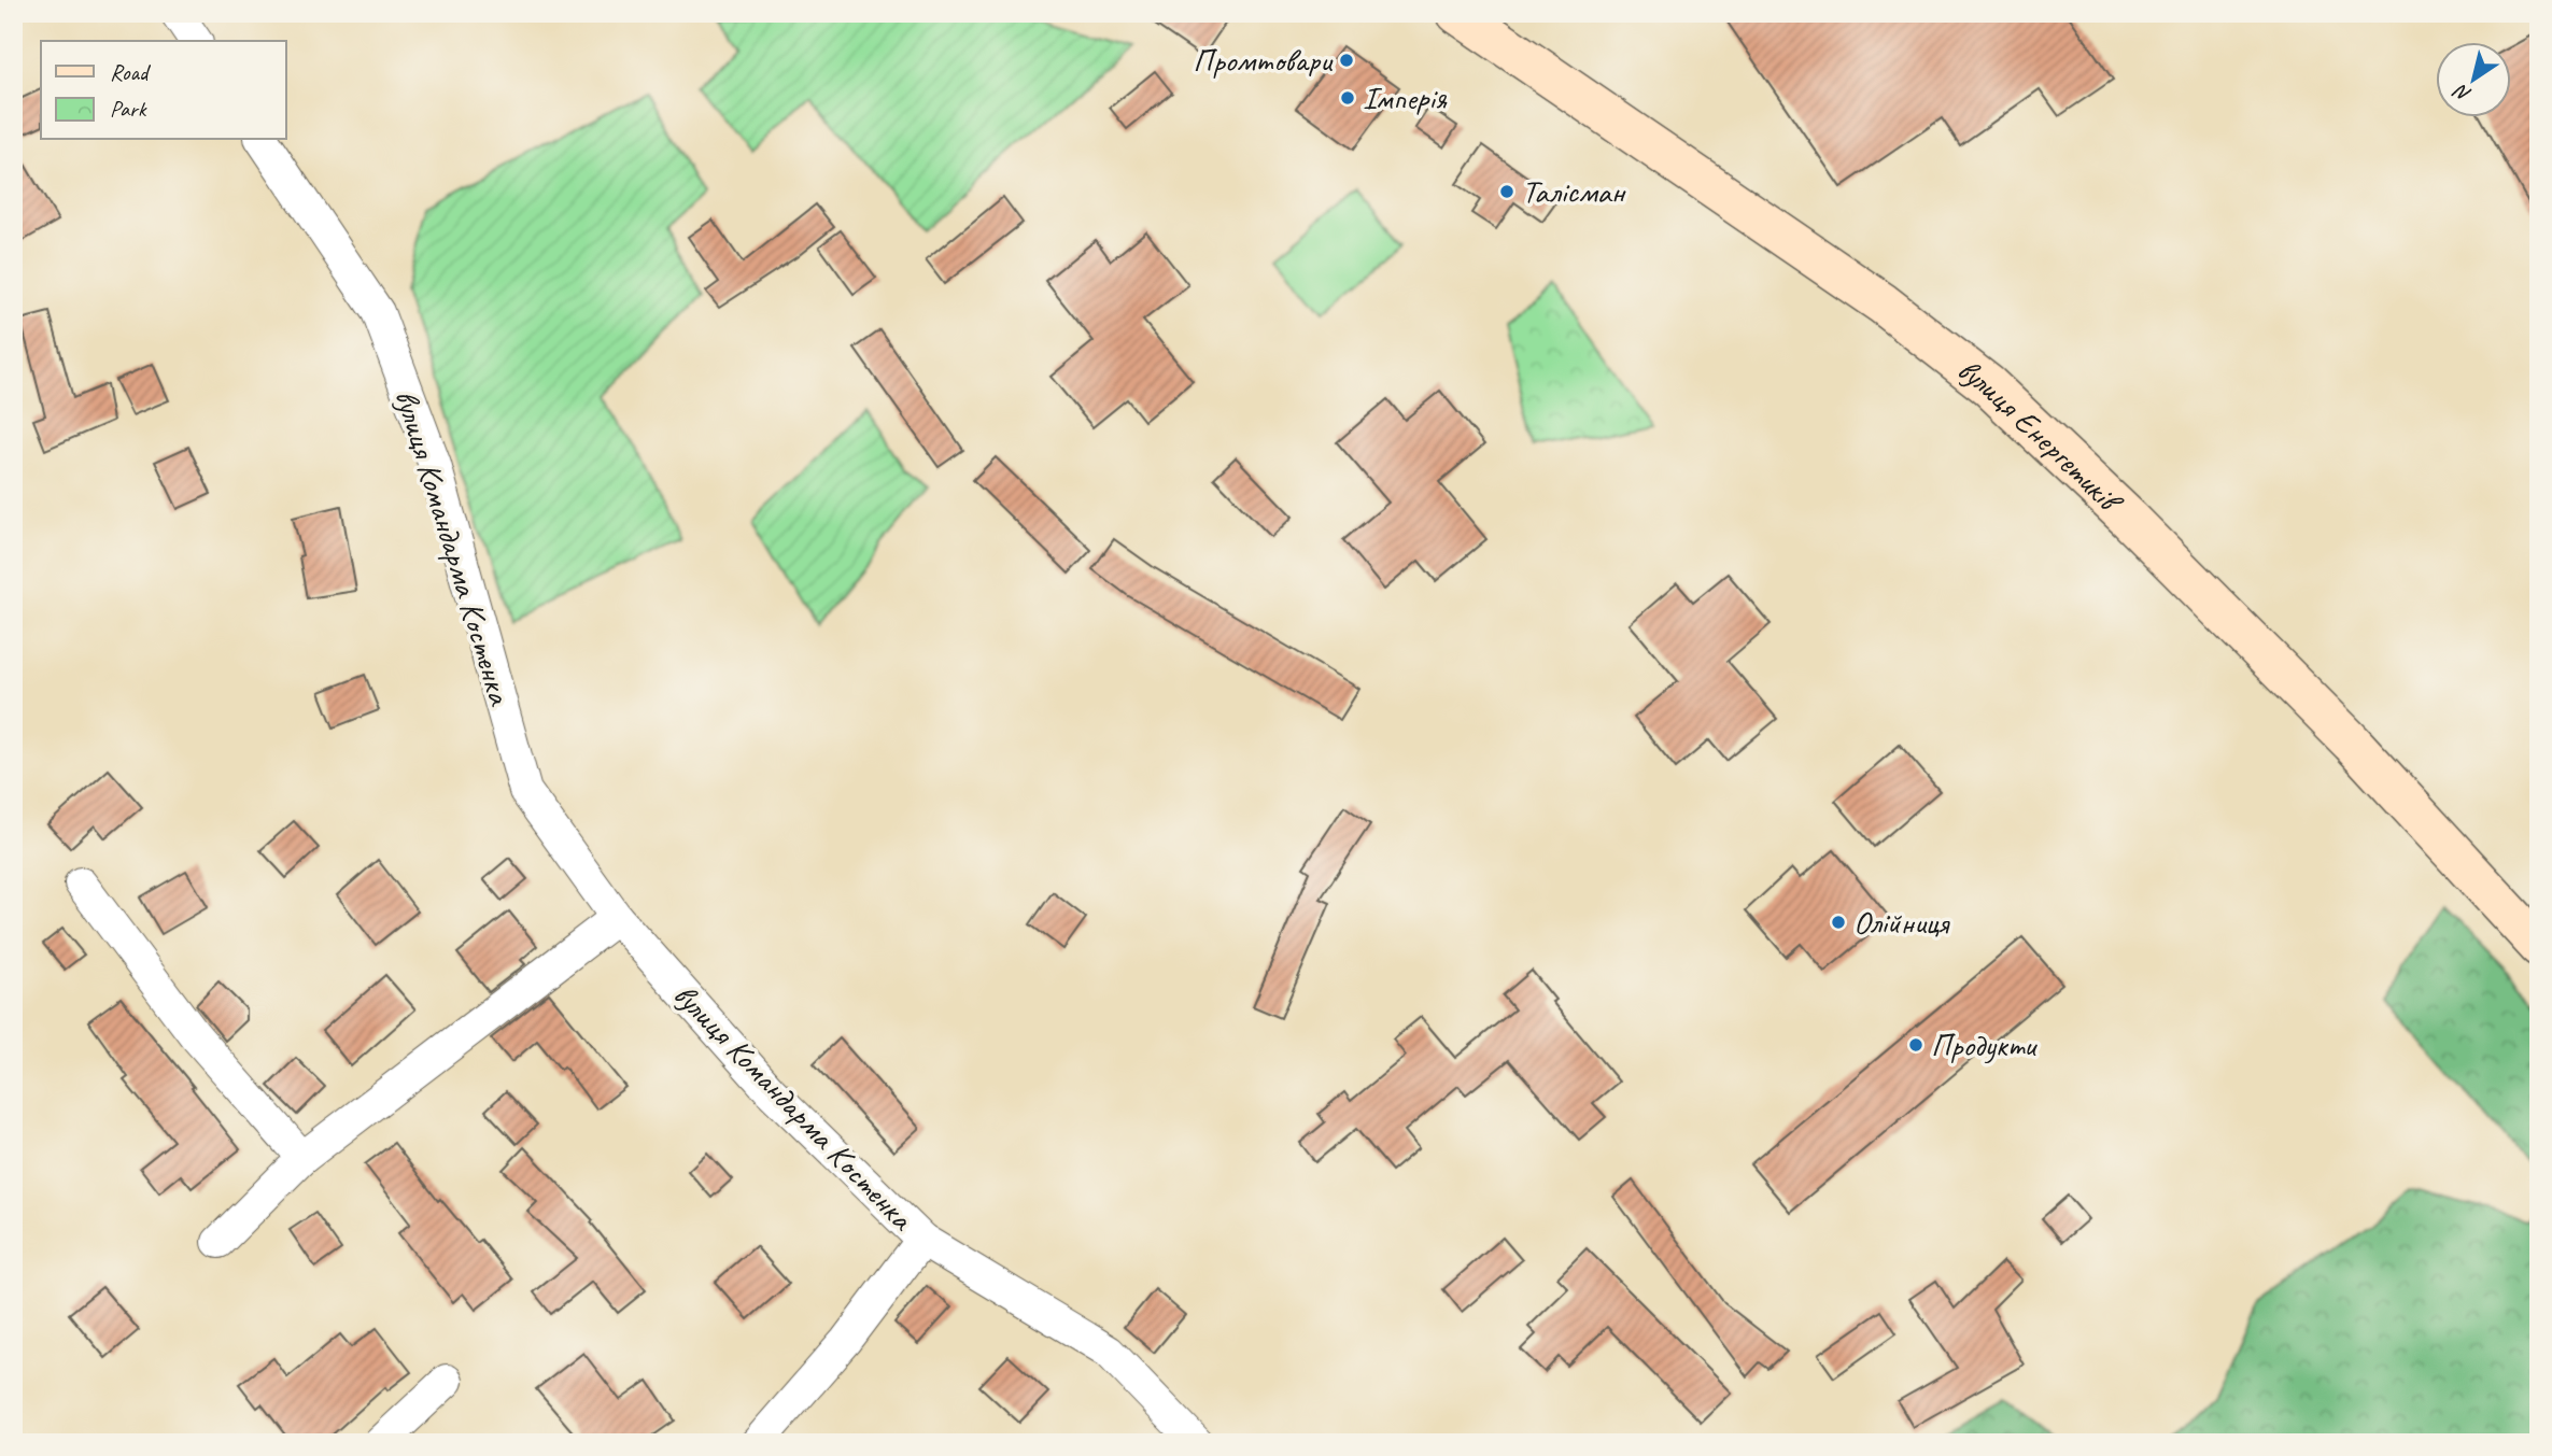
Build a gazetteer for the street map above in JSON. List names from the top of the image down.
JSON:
{
  "streets": {
    "main road": ["вулиця Енергетиків"],
    "street": ["вулиця Командарма Костенка"]
  },
  "places": [
    "Промтовари",
    "Імперія",
    "Талісман",
    "Олійниця",
    "Продукти"
  ],
  "legend": ["Road", "Park"],
  "north": "bottom left"
}
